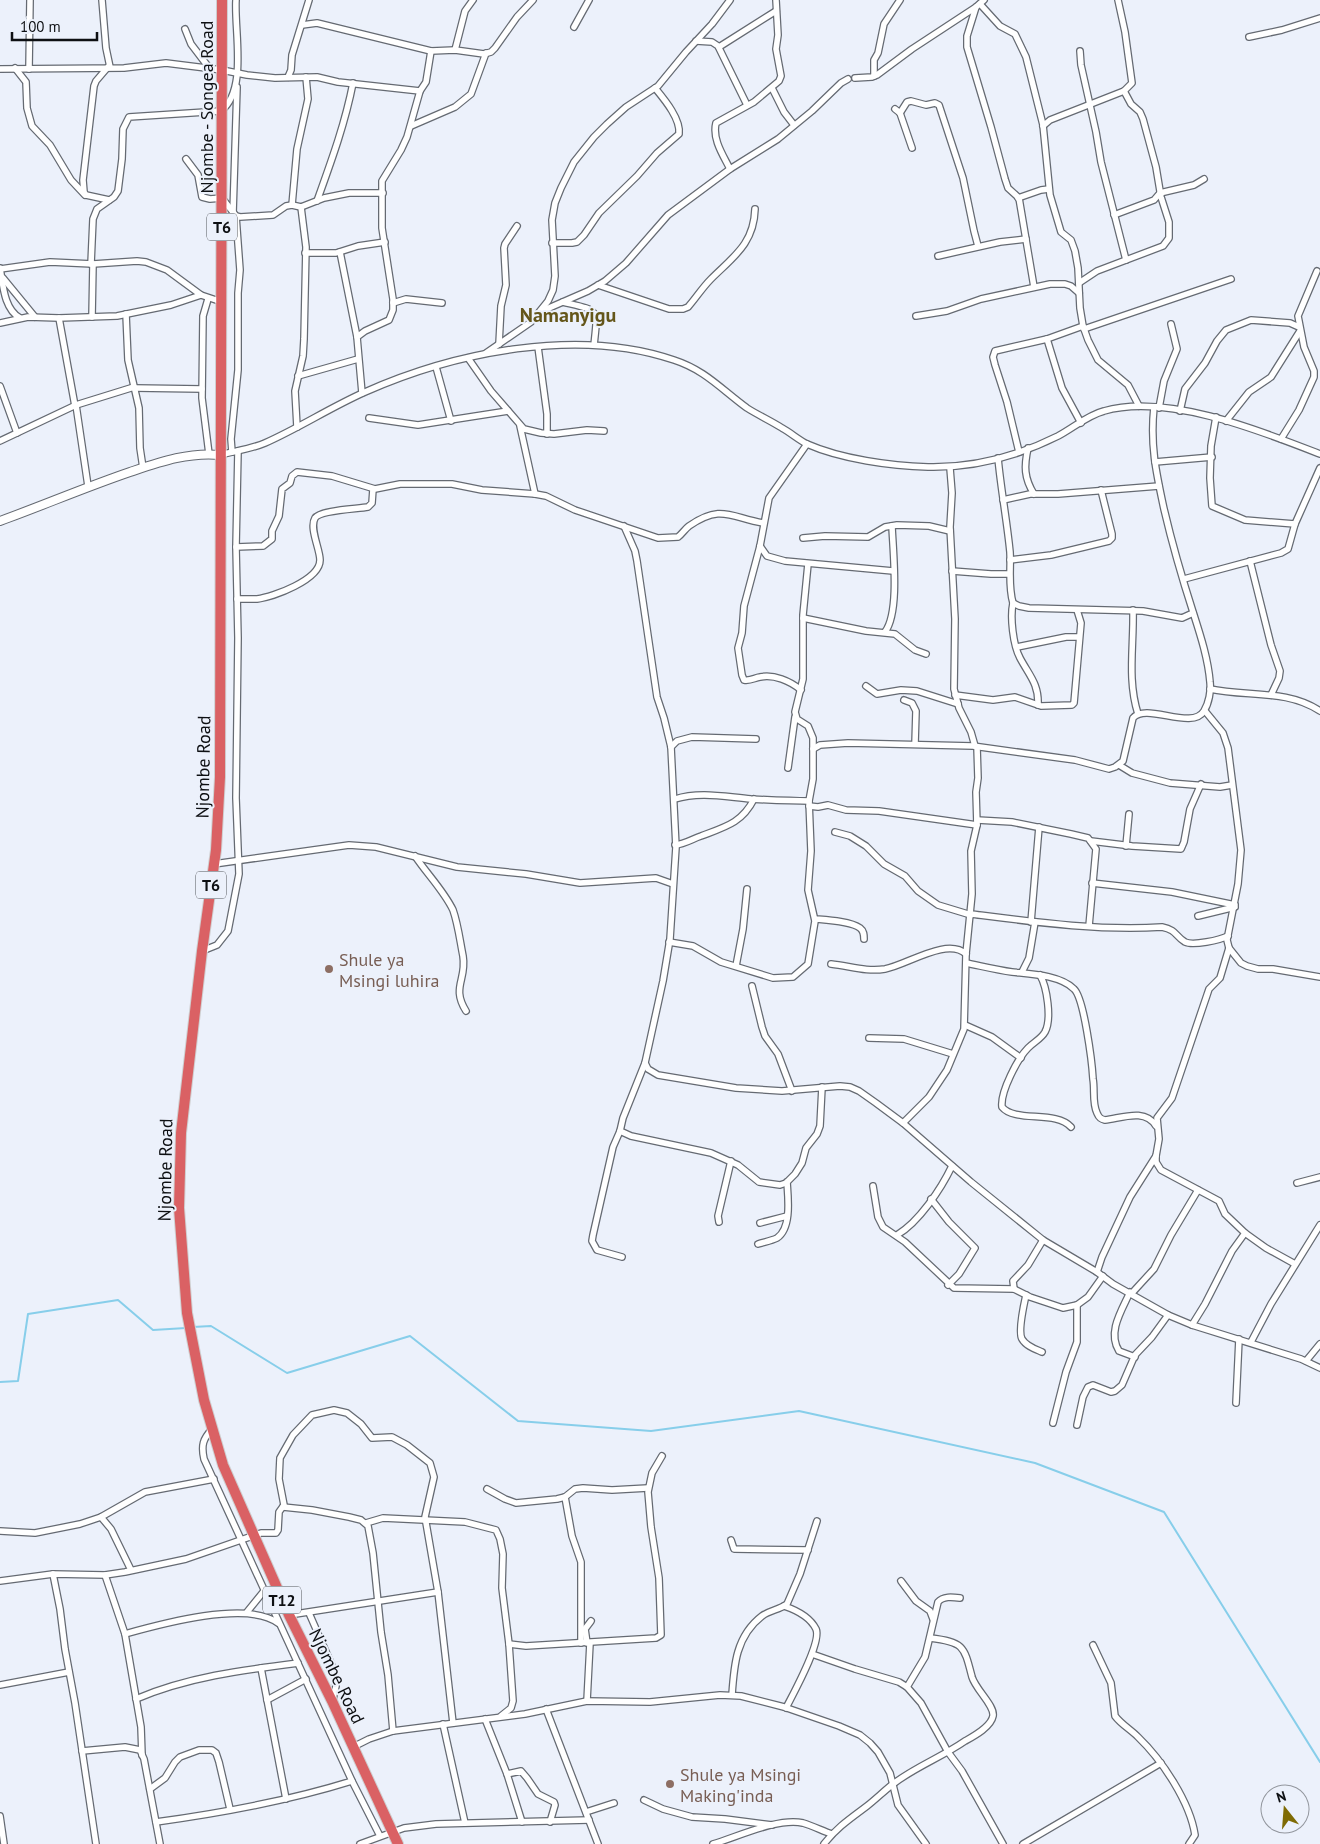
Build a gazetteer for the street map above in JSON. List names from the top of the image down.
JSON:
{
  "streets": {
    "highway": [
      "Njombe - Songea Road",
      "T6",
      "Njombe Road",
      "T12"
    ]
  },
  "crossings": [
    ["Njombe - Songea Road", "Njombe Road"]
  ],
  "districts": ["Namanyigu"],
  "places": ["Shule ya Msingi luhira", "Shule ya Msingi Making'inda"],
  "scale_bar": "100 m",
  "north": "top"
}
